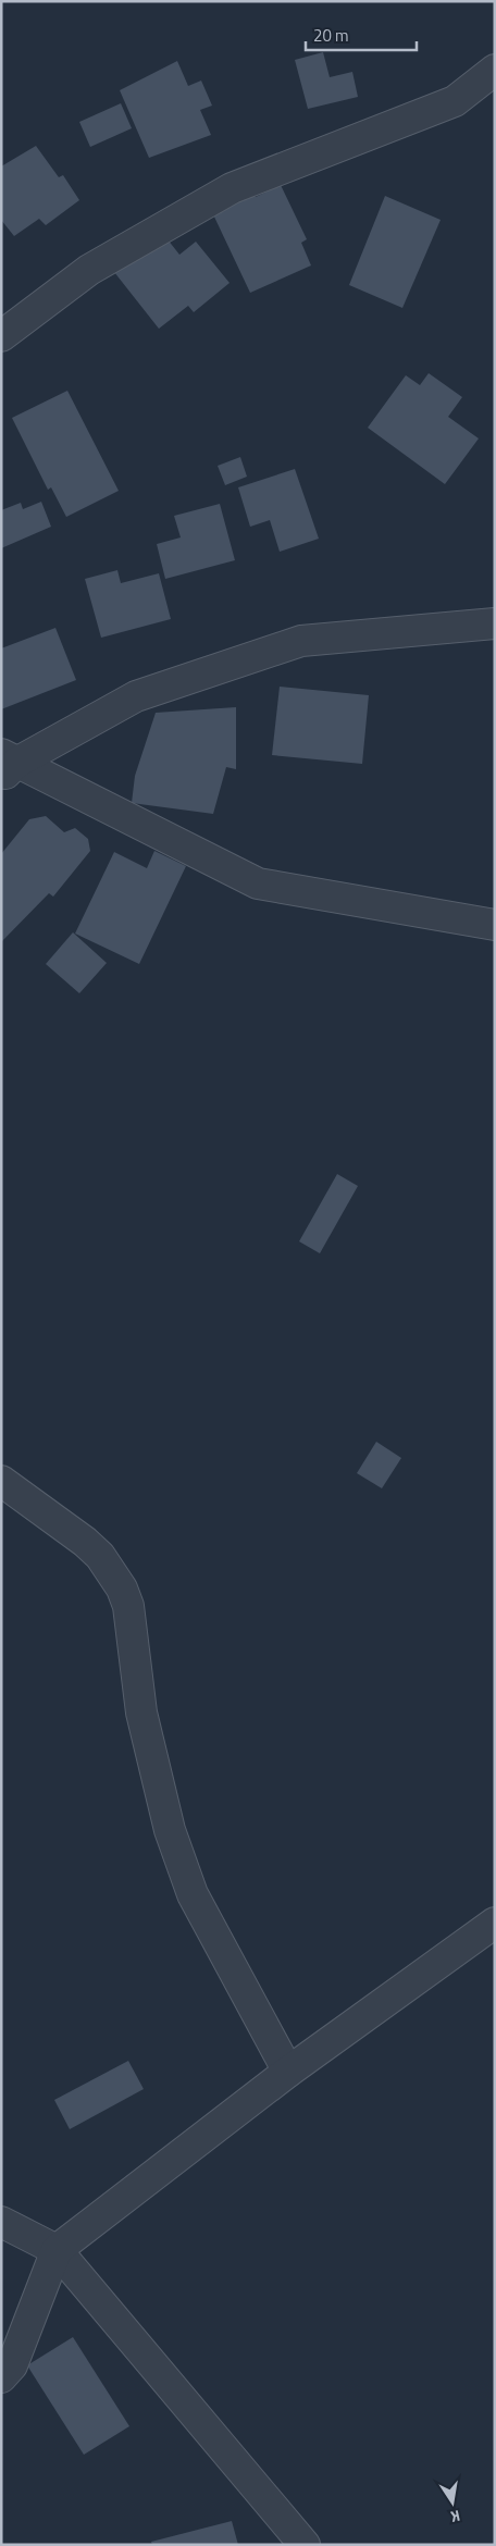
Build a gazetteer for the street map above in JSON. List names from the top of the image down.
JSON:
{
  "scale_bar": "20 m",
  "north": "bottom"
}
